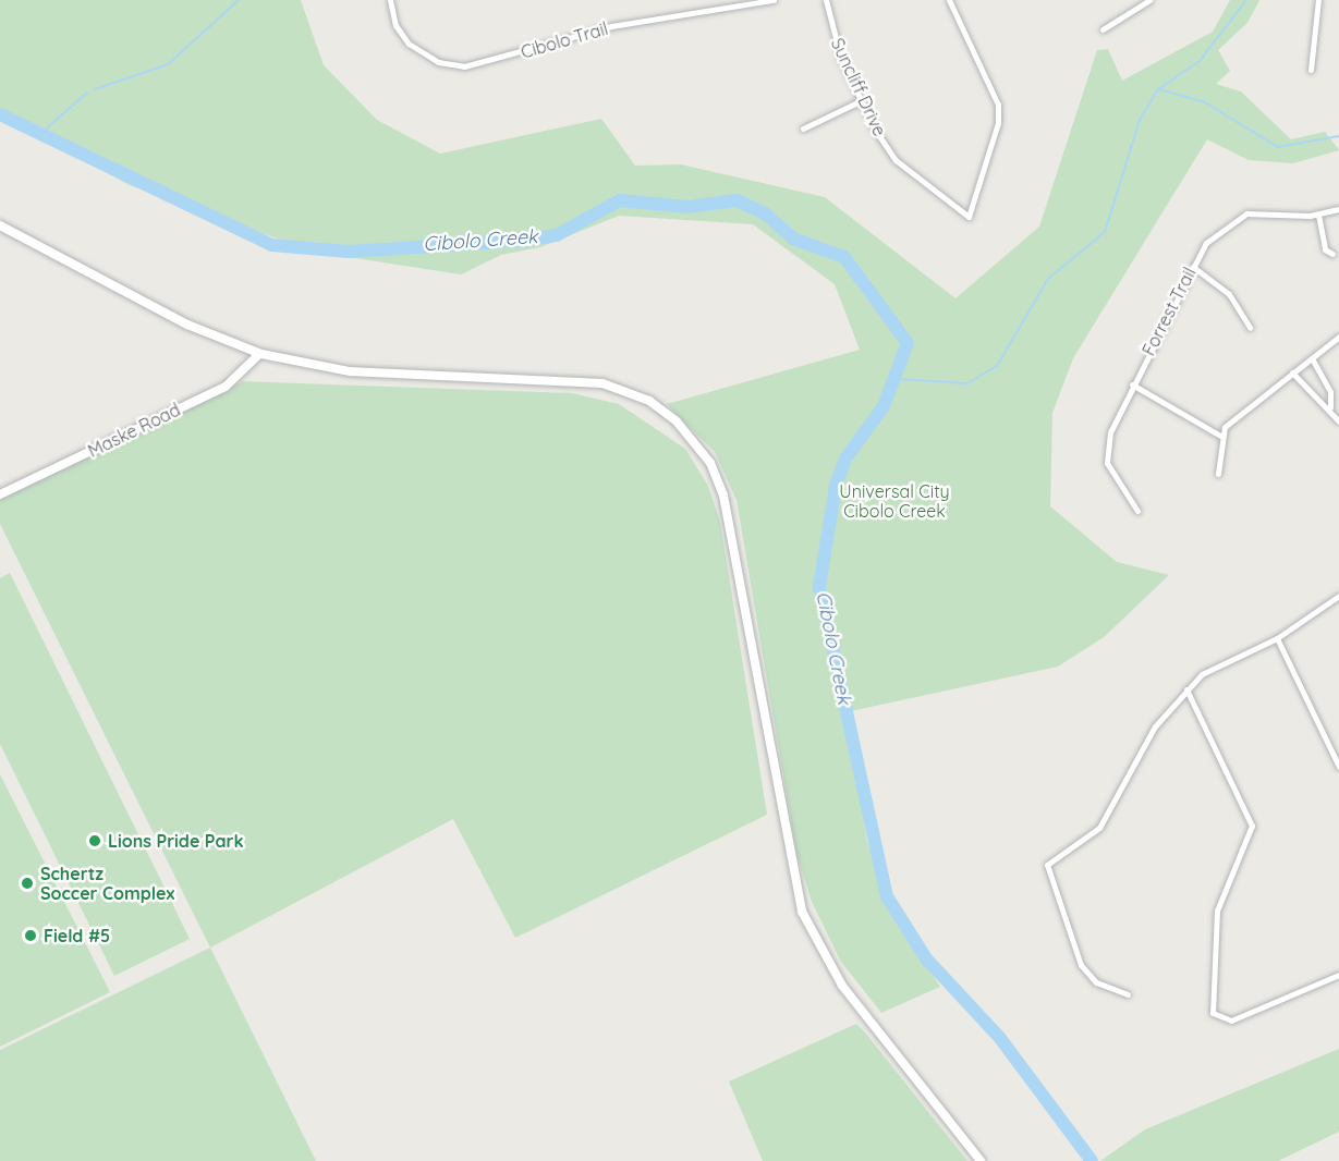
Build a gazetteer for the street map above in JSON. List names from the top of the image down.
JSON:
{
  "streets": {
    "main road": ["Maske Road"],
    "street": ["Cibolo Trail", "Suncliff Drive", "Forrest Trail"]
  },
  "water": ["Cibolo Creek"],
  "parks": ["Universal City Cibolo Creek"],
  "places": ["Lions Pride Park", "Schertz Soccer Complex", "Field #5"]
}
